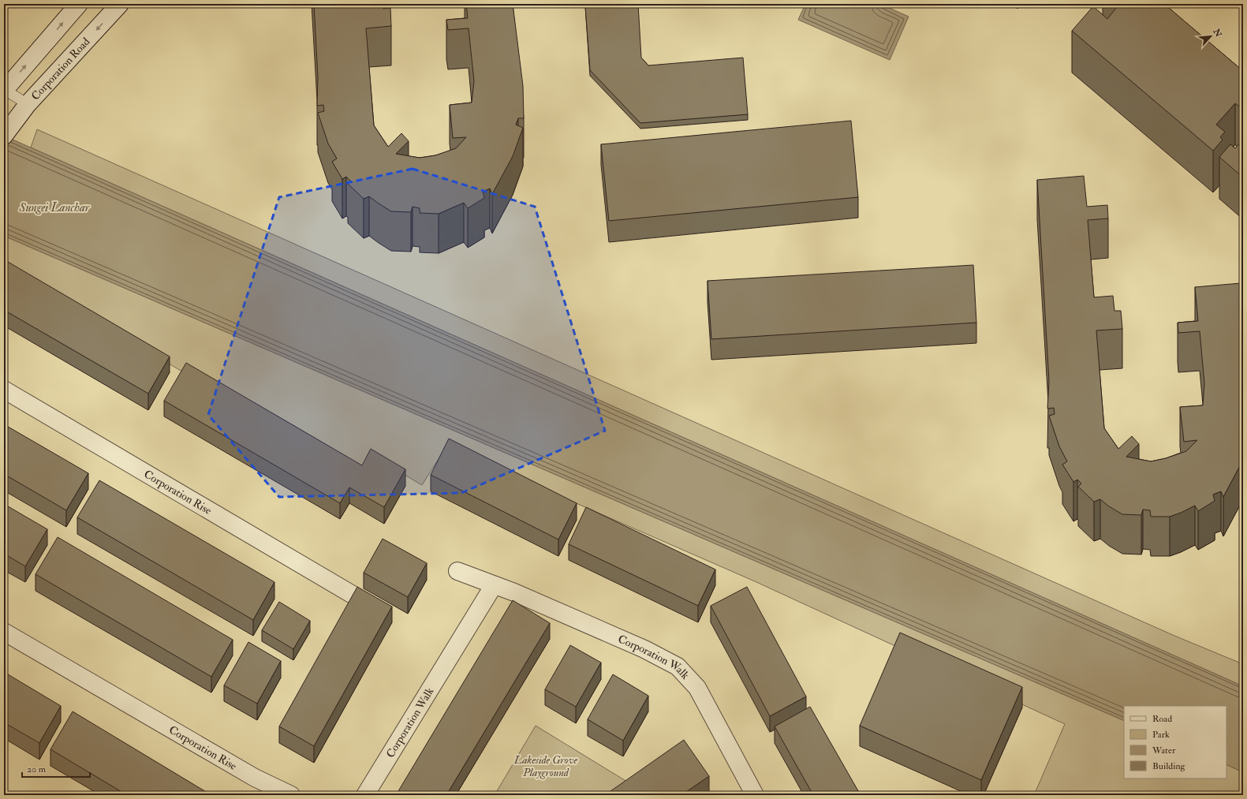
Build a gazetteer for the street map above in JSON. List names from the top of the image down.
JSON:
{
  "streets": {
    "street": ["Corporation Road", "Corporation Rise", "Corporation Walk"]
  },
  "water": ["Sungei Lanchar"],
  "parks": ["Lakeside Grove Playground"],
  "legend": [
    "Road",
    "Park",
    "Water",
    "Building"
  ],
  "scale_bar": "20 m",
  "north": "top right"
}
